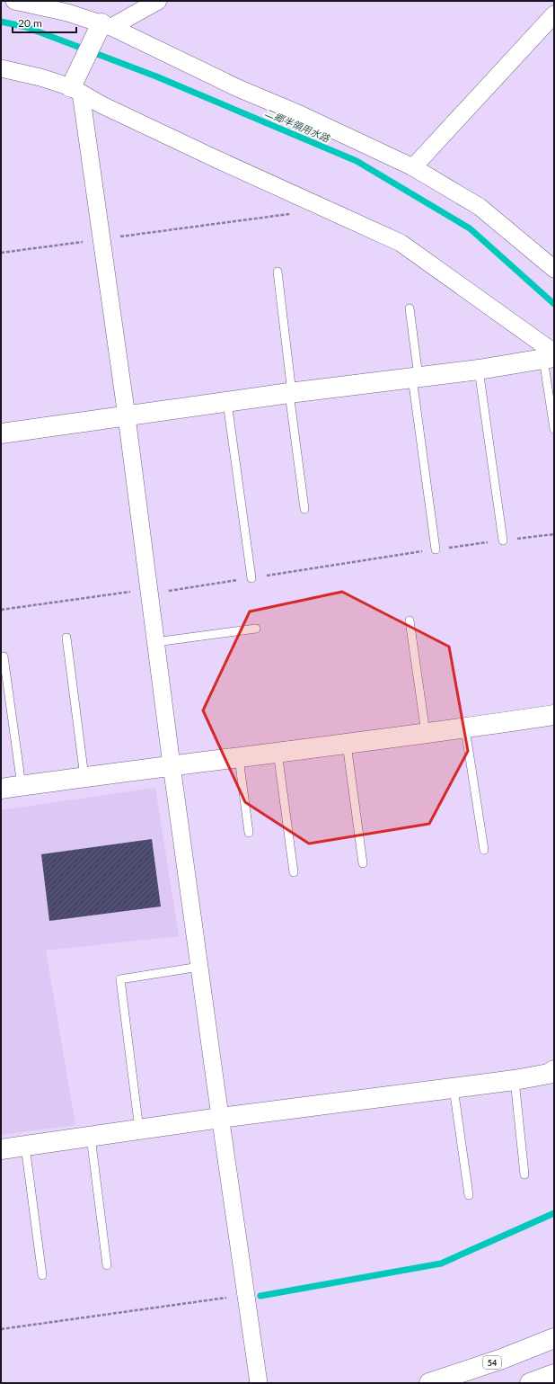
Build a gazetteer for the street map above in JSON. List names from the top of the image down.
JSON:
{
  "streets": {
    "street": ["54"]
  },
  "water": ["二郷半領用水路"],
  "scale_bar": "20 m"
}
